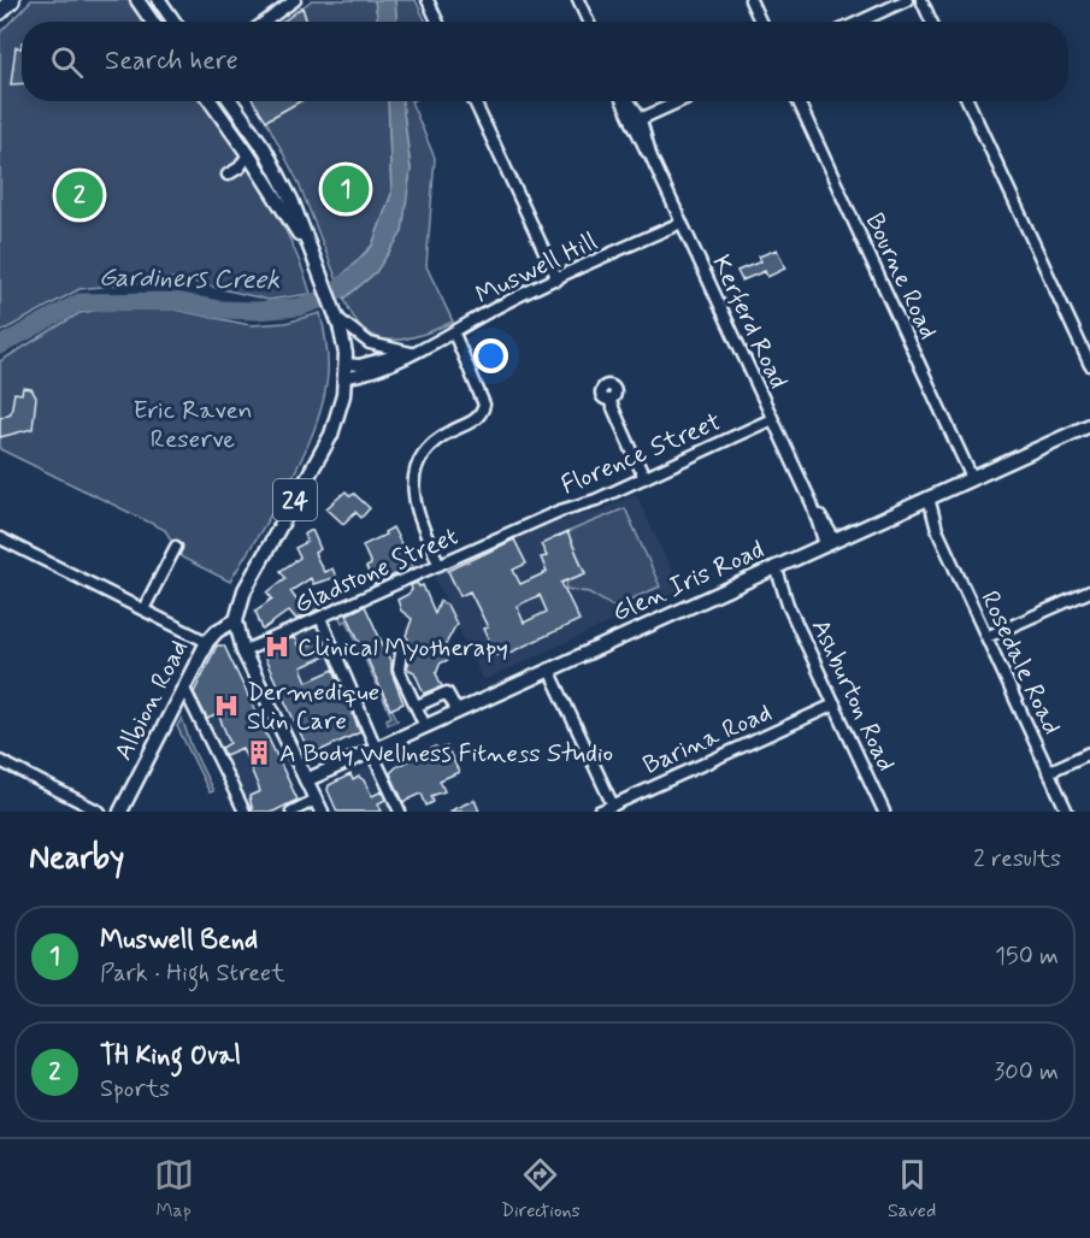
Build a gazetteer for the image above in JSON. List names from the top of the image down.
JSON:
{
  "streets": {
    "main road": ["24", "Glen Iris Road", "Albion Road"],
    "street": [
      "Muswell Hill",
      "Bourne Road",
      "Kerferd Road",
      "Florence Street",
      "Gladstone Street",
      "Rosedale Road",
      "Ashburton Road",
      "Barina Road"
    ]
  },
  "crossings": [
    ["Muswell Hill", "Kerferd Road"],
    ["Muswell Hill", "24"],
    ["Bourne Road", "Glen Iris Road"],
    ["Kerferd Road", "Florence Street"],
    ["Kerferd Road", "Glen Iris Road"],
    ["Florence Street", "Gladstone Street"],
    ["24", "Albion Road"],
    ["Glen Iris Road", "Rosedale Road"],
    ["Glen Iris Road", "Ashburton Road"],
    ["Ashburton Road", "Barina Road"]
  ],
  "water": ["Gardiners Creek"],
  "parks": ["Eric Raven Reserve"],
  "places": {
    "hospital": ["Clinical Myotherapy", "Dermedique Slin Care"],
    "building": ["A Body Wellness Fitness Studio"]
  },
  "page": {
    "search": "Search here",
    "pins": ["1", "2"],
    "heading": ["Nearby", "2 results"],
    "list": [
      {
        "mark": "1",
        "name": "Muswell Bend",
        "note": "Park · High Street",
        "value": "150 m"
      },
      {
        "mark": "2",
        "name": "TH King Oval",
        "note": "Sports",
        "value": "300 m"
      }
    ],
    "nav": ["Map", "Directions", "Saved"]
  }
}
